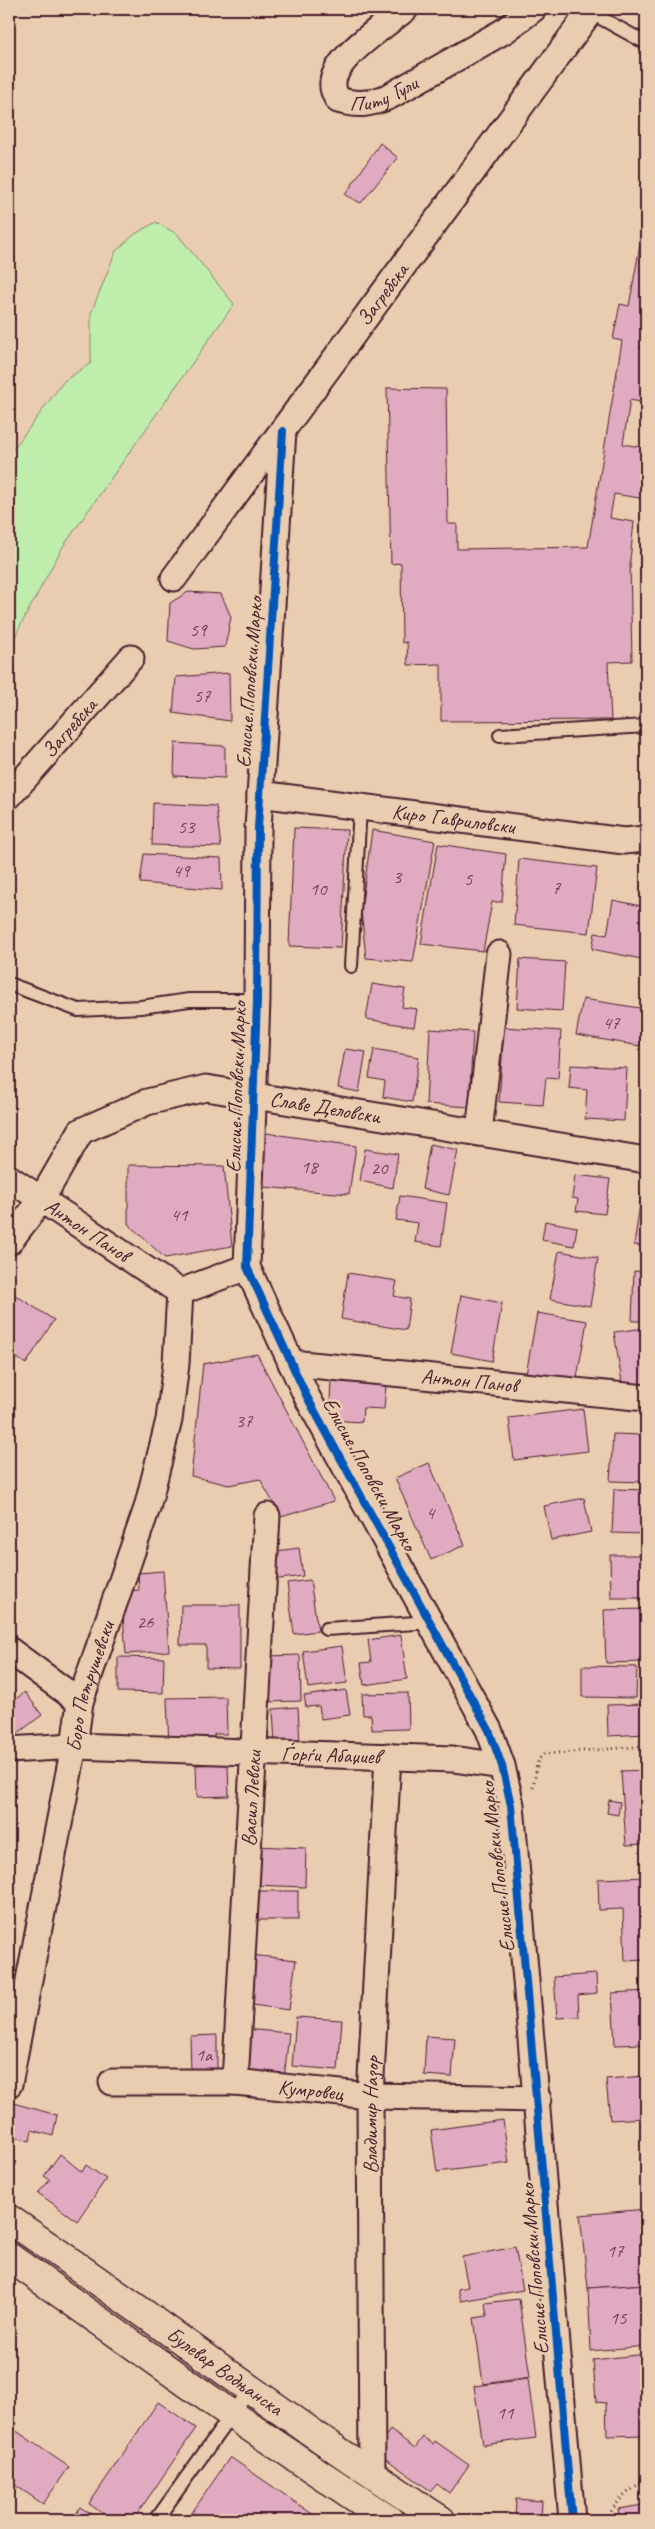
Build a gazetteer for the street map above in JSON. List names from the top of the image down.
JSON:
{
  "streets": {
    "street": [
      "Питу Гули",
      "Загребска",
      "Елисие Поповски Марко",
      "Киро Гавриловски",
      "Славе Деловски",
      "Антон Панов",
      "Боро Петрушевски",
      "Ѓорѓи Абаџиев",
      "Васил Левски",
      "Кумровец",
      "Владимир Назор",
      "Булевар Водњанска"
    ]
  },
  "crossings": [
    ["Загребска", "Елисие Поповски Марко"],
    ["Елисие Поповски Марко", "Киро Гавриловски"],
    ["Елисие Поповски Марко", "Славе Деловски"],
    ["Елисие Поповски Марко", "Антон Панов"],
    ["Елисие Поповски Марко", "Ѓорѓи Абаџиев"],
    ["Елисие Поповски Марко", "Кумровец"],
    ["Славе Деловски", "Антон Панов"],
    ["Антон Панов", "Боро Петрушевски"],
    ["Боро Петрушевски", "Ѓорѓи Абаџиев"],
    ["Ѓорѓи Абаџиев", "Васил Левски"],
    ["Ѓорѓи Абаџиев", "Владимир Назор"],
    ["Васил Левски", "Кумровец"],
    ["Кумровец", "Владимир Назор"],
    ["Владимир Назор", "Булевар Водњанска"]
  ],
  "house_numbers": [
    "59",
    "57",
    "53",
    "49",
    "3",
    "5",
    "7",
    "10",
    "47",
    "18",
    "20",
    "41",
    "37",
    "4",
    "26",
    "1a",
    "17",
    "15",
    "11"
  ]
}
